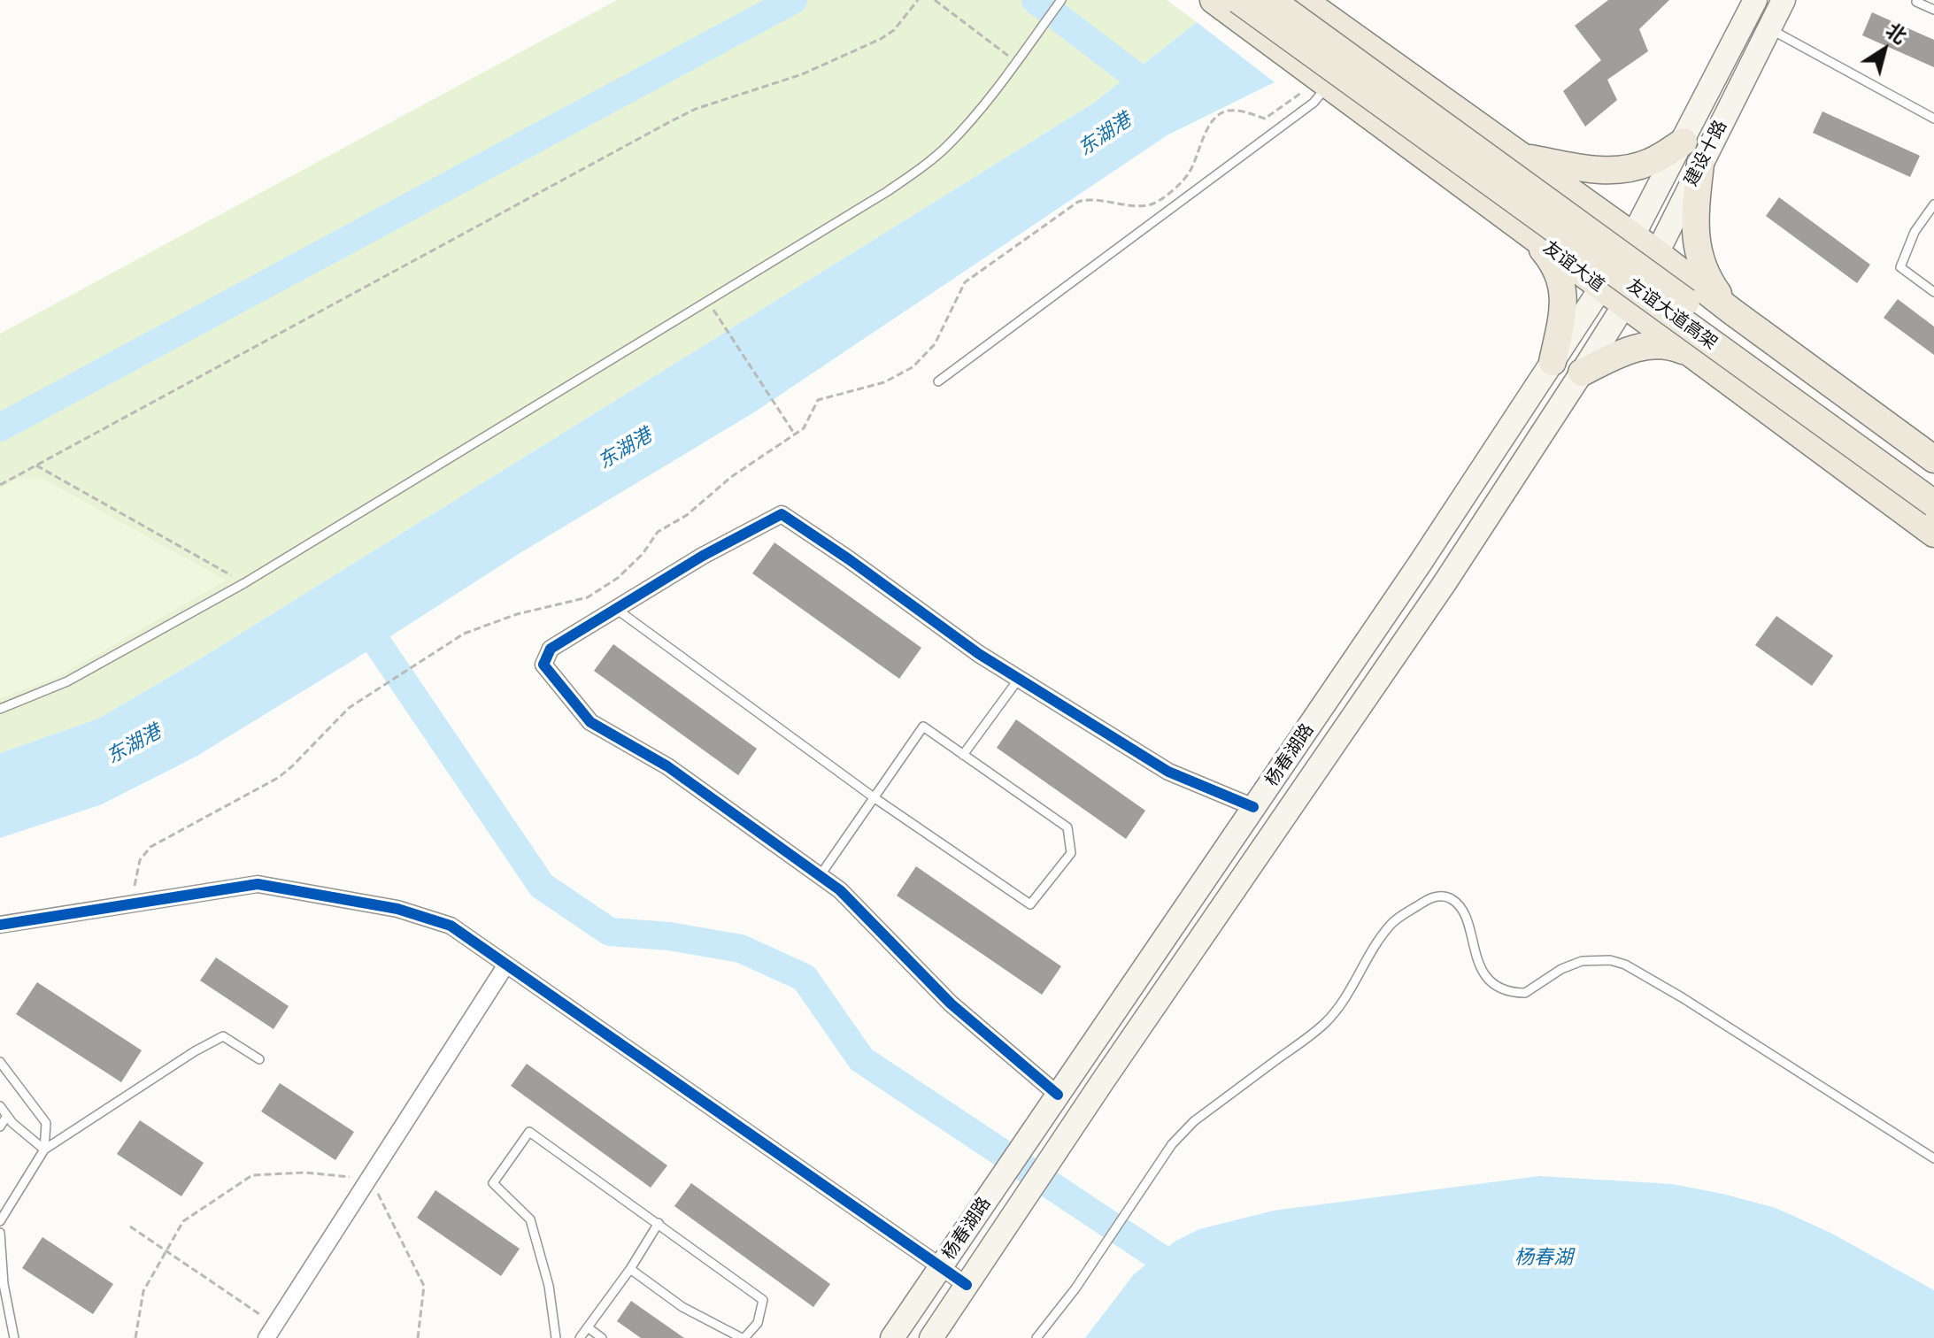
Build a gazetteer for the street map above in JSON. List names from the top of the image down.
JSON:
{
  "streets": {
    "main road": [
      "建设十路",
      "友谊大道",
      "友谊大道高架",
      "杨春湖路"
    ]
  },
  "crossings": [
    ["建设十路", "友谊大道"],
    ["建设十路", "杨春湖路"],
    ["友谊大道", "杨春湖路"]
  ],
  "water": ["东湖港", "杨春湖"],
  "north": "top right"
}
